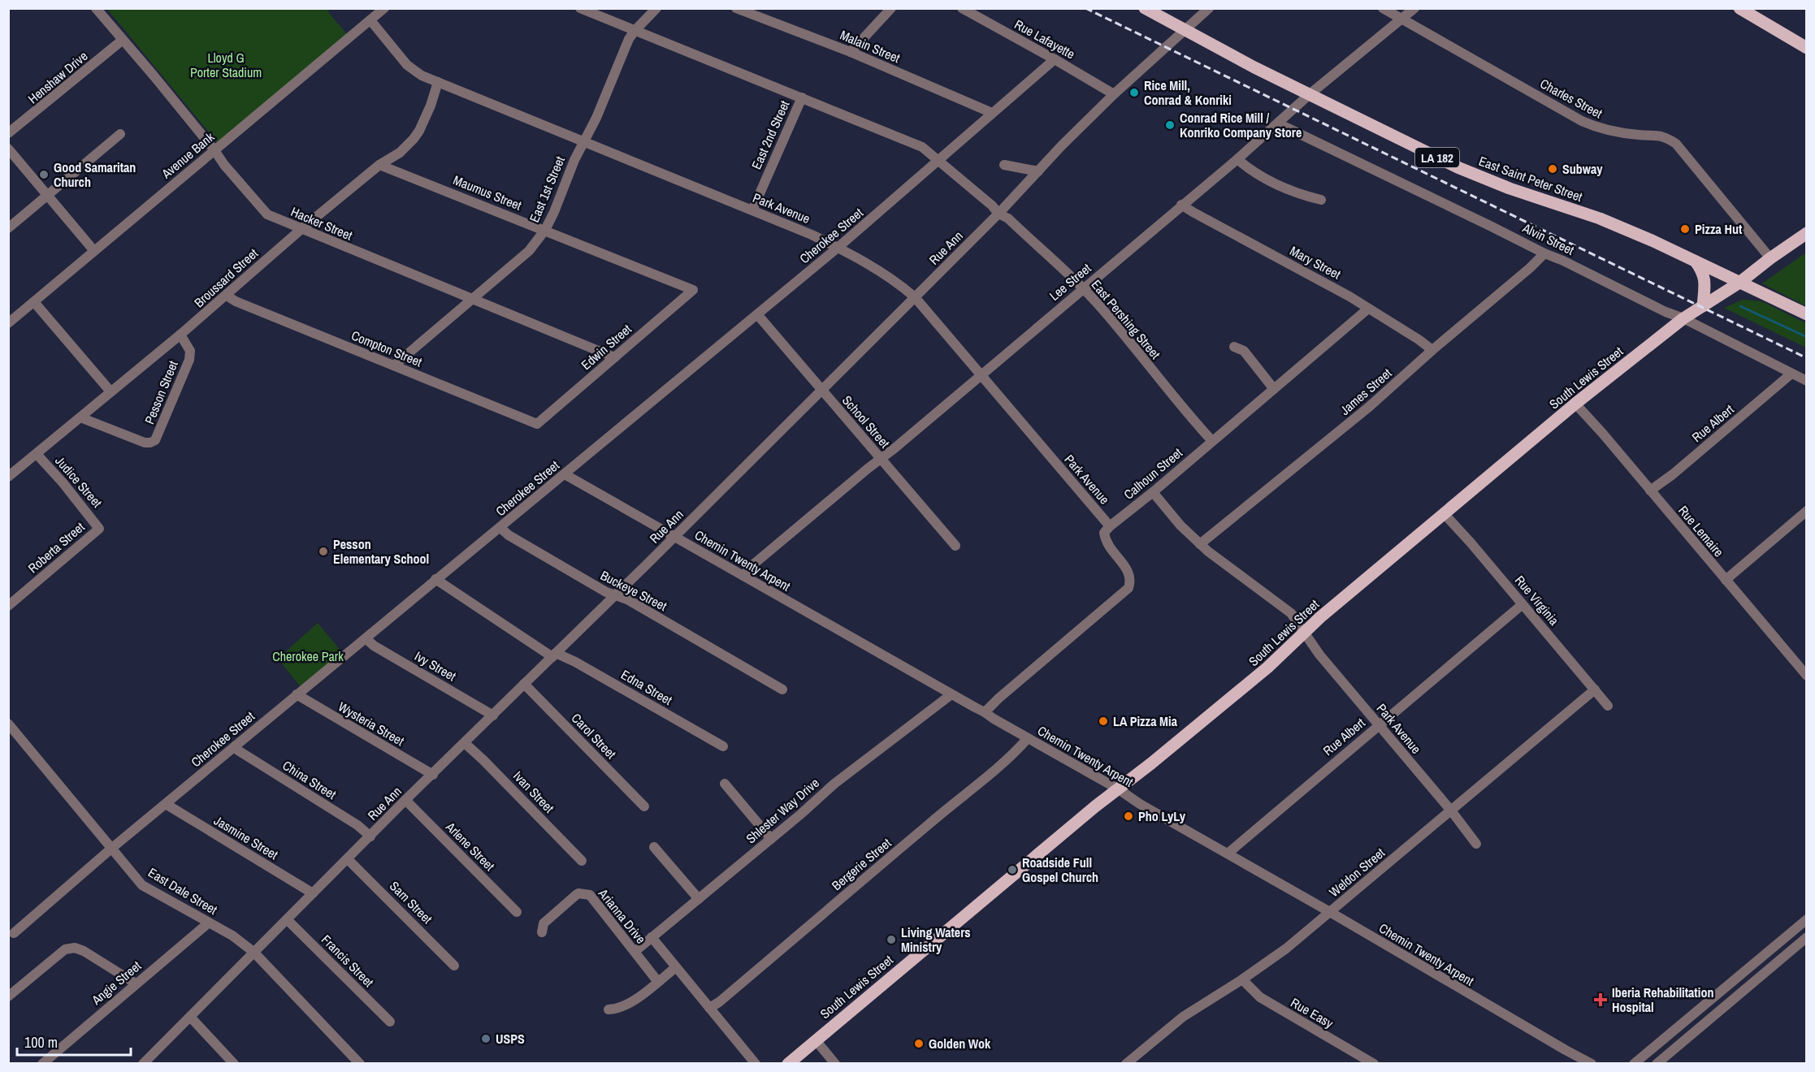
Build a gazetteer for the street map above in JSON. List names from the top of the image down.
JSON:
{
  "streets": {
    "main road": ["LA 182", "East Saint Peter Street", "South Lewis Street"],
    "street": [
      "Rue Lafayette",
      "Malain Street",
      "Henshaw Drive",
      "Charles Street",
      "East 2nd Street",
      "Avenue Bank",
      "East 1st Street",
      "Maumus Street",
      "Park Avenue",
      "Hacker Street",
      "Cherokee Street",
      "Alvin Street",
      "Rue Ann",
      "Mary Street",
      "Broussard Street",
      "Lee Street",
      "East Pershing Street",
      "Edwin Street",
      "Compton Street",
      "James Street",
      "Pesson Street",
      "School Street",
      "Rue Albert",
      "Calhoun Street",
      "Judice Street",
      "Rue Lemaire",
      "Roberta Street",
      "Chemin Twenty Arpent",
      "Buckeye Street",
      "Rue Virginia",
      "Ivy Street",
      "Edna Street",
      "Wysteria Street",
      "Carol Street",
      "China Street",
      "Ivan Street",
      "Shlester Way Drive",
      "Jasmine Street",
      "Arlene Street",
      "Bergerie Street",
      "Weldon Street",
      "East Dale Street",
      "Sam Street",
      "Arianna Drive",
      "Francis Street",
      "Angie Street",
      "Rue Easy"
    ]
  },
  "crossings": [
    ["Rue Lafayette", "Cherokee Street"],
    ["Rue Lafayette", "Rue Ann"],
    ["Malain Street", "Cherokee Street"],
    ["Henshaw Drive", "Hacker Street"],
    ["Charles Street", "Lee Street"],
    ["Charles Street", "South Lewis Street"],
    ["East 2nd Street", "Park Avenue"],
    ["East 2nd Street", "East Pershing Street"],
    ["Avenue Bank", "Park Avenue"],
    ["Avenue Bank", "Hacker Street"],
    ["East Saint Peter Street", "Rue Ann"],
    ["East Saint Peter Street", "Lee Street"],
    ["East Saint Peter Street", "South Lewis Street"],
    ["East 1st Street", "Maumus Street"],
    ["East 1st Street", "Park Avenue"],
    ["East 1st Street", "Hacker Street"],
    ["East 1st Street", "East Pershing Street"],
    ["East 1st Street", "Compton Street"],
    ["Maumus Street", "Broussard Street"],
    ["Maumus Street", "Edwin Street"],
    ["Park Avenue", "Cherokee Street"],
    ["Park Avenue", "Rue Ann"],
    ["Park Avenue", "Broussard Street"],
    ["Park Avenue", "Lee Street"],
    ["Park Avenue", "South Lewis Street"],
    ["Park Avenue", "James Street"],
    ["Park Avenue", "Rue Albert"],
    ["Park Avenue", "Calhoun Street"],
    ["Park Avenue", "Weldon Street"],
    ["Hacker Street", "Broussard Street"],
    ["Hacker Street", "Edwin Street"],
    ["Cherokee Street", "East Pershing Street"],
    ["Cherokee Street", "School Street"],
    ["Cherokee Street", "Chemin Twenty Arpent"],
    ["Cherokee Street", "Buckeye Street"],
    ["Cherokee Street", "Ivy Street"],
    ["Cherokee Street", "Edna Street"],
    ["Cherokee Street", "Wysteria Street"],
    ["Cherokee Street", "China Street"],
    ["Cherokee Street", "Jasmine Street"],
    ["Cherokee Street", "East Dale Street"],
    ["Alvin Street", "Lee Street"],
    ["Alvin Street", "South Lewis Street"],
    ["Alvin Street", "James Street"],
    ["Alvin Street", "Rue Albert"],
    ["Rue Ann", "East Pershing Street"],
    ["Rue Ann", "School Street"],
    ["Rue Ann", "Chemin Twenty Arpent"],
    ["Rue Ann", "Buckeye Street"],
    ["Rue Ann", "Ivy Street"],
    ["Rue Ann", "Edna Street"],
    ["Rue Ann", "Wysteria Street"],
    ["Rue Ann", "Carol Street"],
    ["Rue Ann", "China Street"],
    ["Rue Ann", "Ivan Street"],
    ["Rue Ann", "Jasmine Street"],
    ["Rue Ann", "Arlene Street"],
    ["Rue Ann", "East Dale Street"],
    ["Rue Ann", "Sam Street"],
    ["Rue Ann", "Francis Street"],
    ["Mary Street", "Lee Street"],
    ["Mary Street", "James Street"],
    ["Mary Street", "Calhoun Street"],
    ["Broussard Street", "Compton Street"],
    ["Broussard Street", "Pesson Street"],
    ["Broussard Street", "Judice Street"],
    ["Lee Street", "East Pershing Street"],
    ["Lee Street", "School Street"],
    ["Lee Street", "Chemin Twenty Arpent"],
    ["East Pershing Street", "Calhoun Street"],
    ["Edwin Street", "Compton Street"],
    ["South Lewis Street", "Rue Lemaire"],
    ["South Lewis Street", "Chemin Twenty Arpent"],
    ["South Lewis Street", "Rue Virginia"],
    ["Rue Albert", "Rue Lemaire"],
    ["Rue Albert", "Chemin Twenty Arpent"],
    ["Rue Albert", "Rue Virginia"],
    ["Judice Street", "Roberta Street"],
    ["Chemin Twenty Arpent", "Shlester Way Drive"],
    ["Chemin Twenty Arpent", "Bergerie Street"],
    ["Chemin Twenty Arpent", "Weldon Street"],
    ["Rue Virginia", "Weldon Street"],
    ["Shlester Way Drive", "Arianna Drive"],
    ["Weldon Street", "Rue Easy"],
    ["East Dale Street", "Angie Street"]
  ],
  "parks": ["Lloyd G Porter Stadium", "Cherokee Park"],
  "places": {
    "other": [
      "Rice Mill, Conrad & Konriki",
      "Conrad Rice Mill / Konriko Company Store",
      "Subway",
      "Good Samaritan Church",
      "Pizza Hut",
      "Pesson Elementary School",
      "LA Pizza Mia",
      "Pho LyLy",
      "Roadside Full Gospel Church",
      "Living Waters Ministry",
      "USPS",
      "Golden Wok"
    ],
    "health": ["Iberia Rehabilitation Hospital"]
  },
  "scale_bar": "100 m"
}
